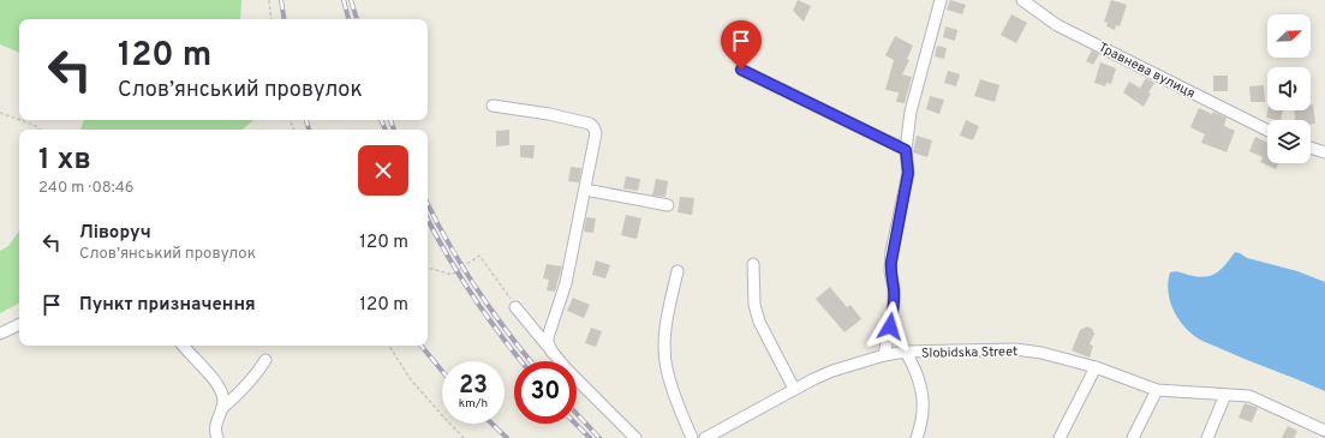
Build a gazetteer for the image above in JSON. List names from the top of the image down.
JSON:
{
  "streets": {
    "street": ["Травнева вулиця", "Slobidska Street"]
  },
  "north": "top right",
  "page": {
    "turn": ["120 m", "Слов’янський провулок"],
    "heading": ["1 хв", "240 m · 08:46"],
    "list": [
      {
        "name": "Ліворуч",
        "note": "Слов’янський провулок",
        "value": "120 m"
      },
      {
        "name": "Пункт призначення",
        "value": "120 m"
      }
    ],
    "speed": "23 km/h",
    "limit": "30"
  }
}
